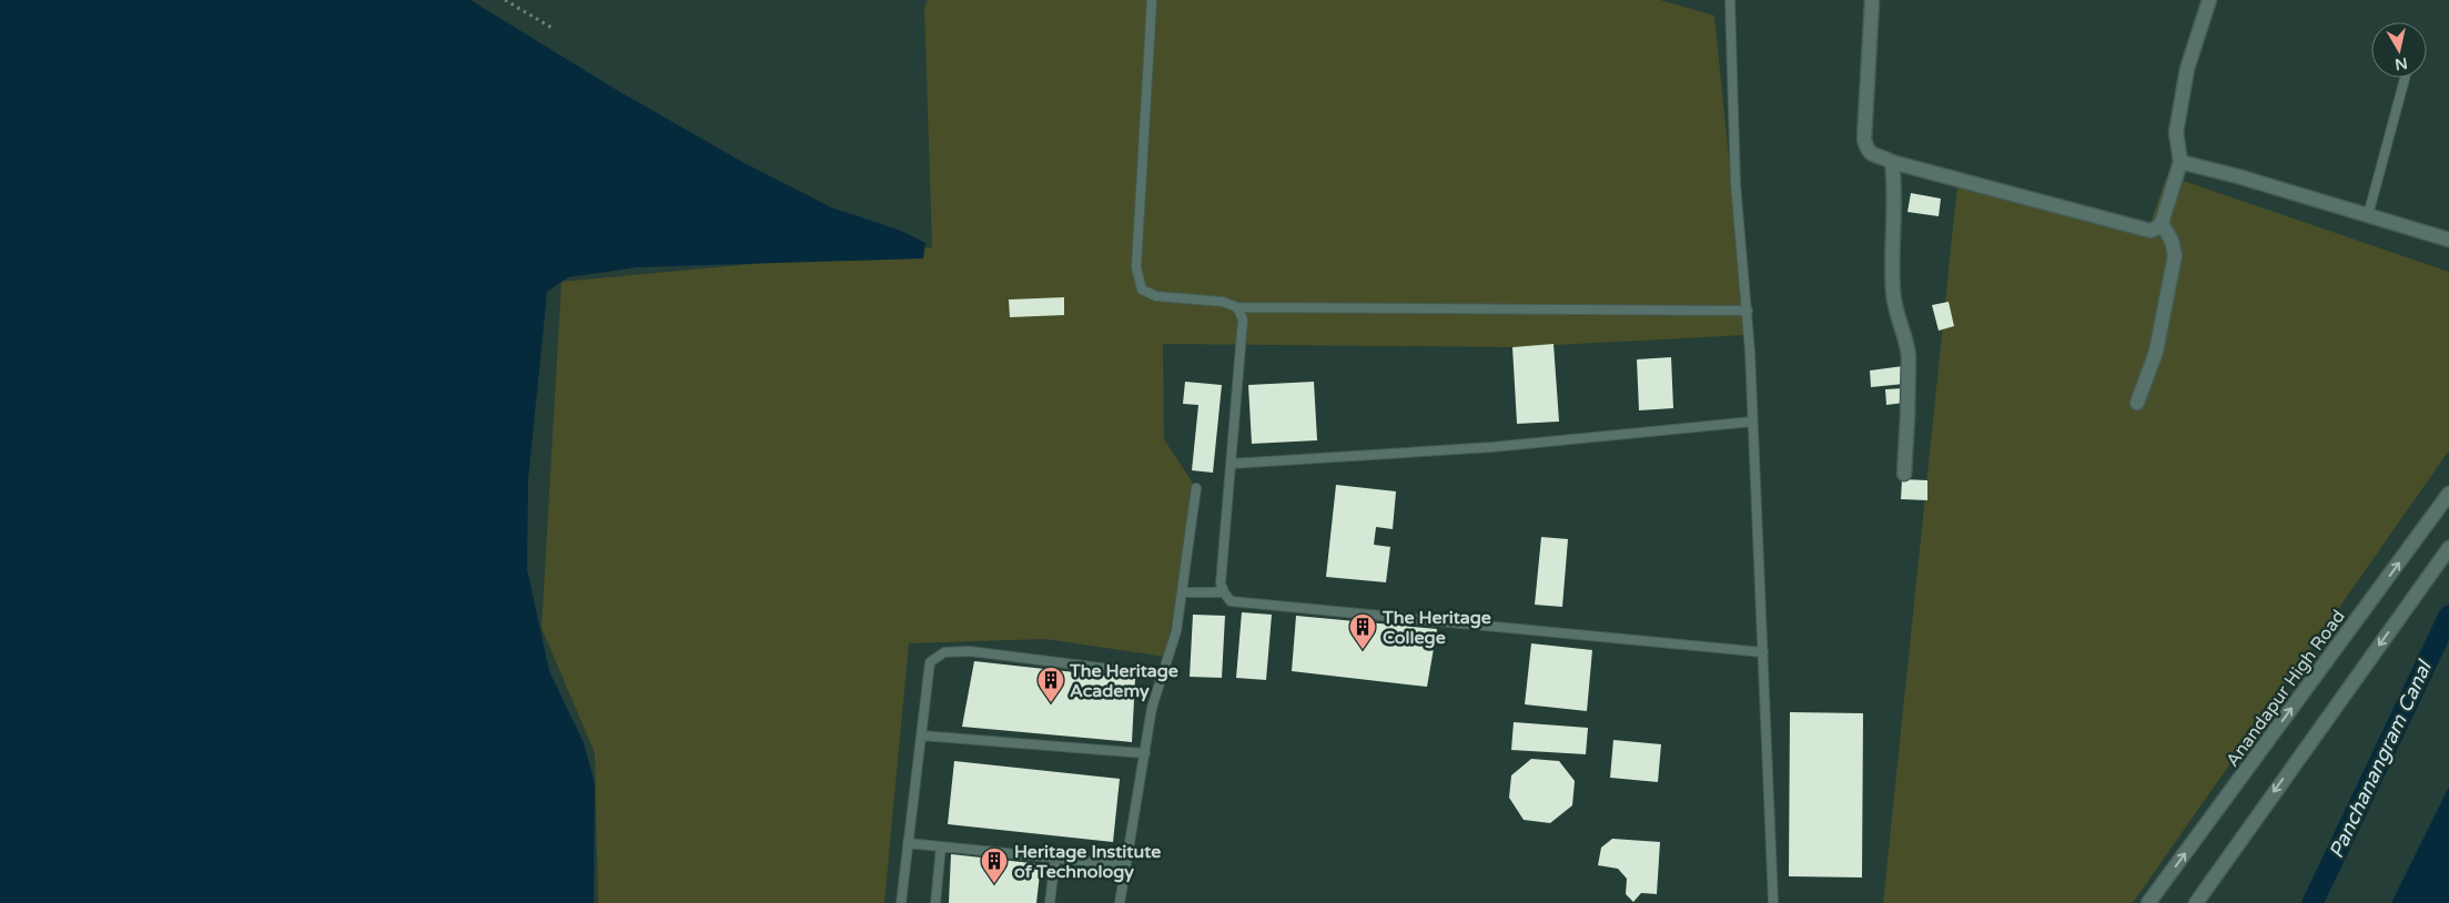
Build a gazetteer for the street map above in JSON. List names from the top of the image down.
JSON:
{
  "streets": {
    "street": ["Anandapur High Road"]
  },
  "water": ["Panchanangram Canal"],
  "places": {
    "building": ["The Heritage College", "The Heritage Academy", "Heritage Institute of Technology"]
  },
  "north": "bottom"
}
